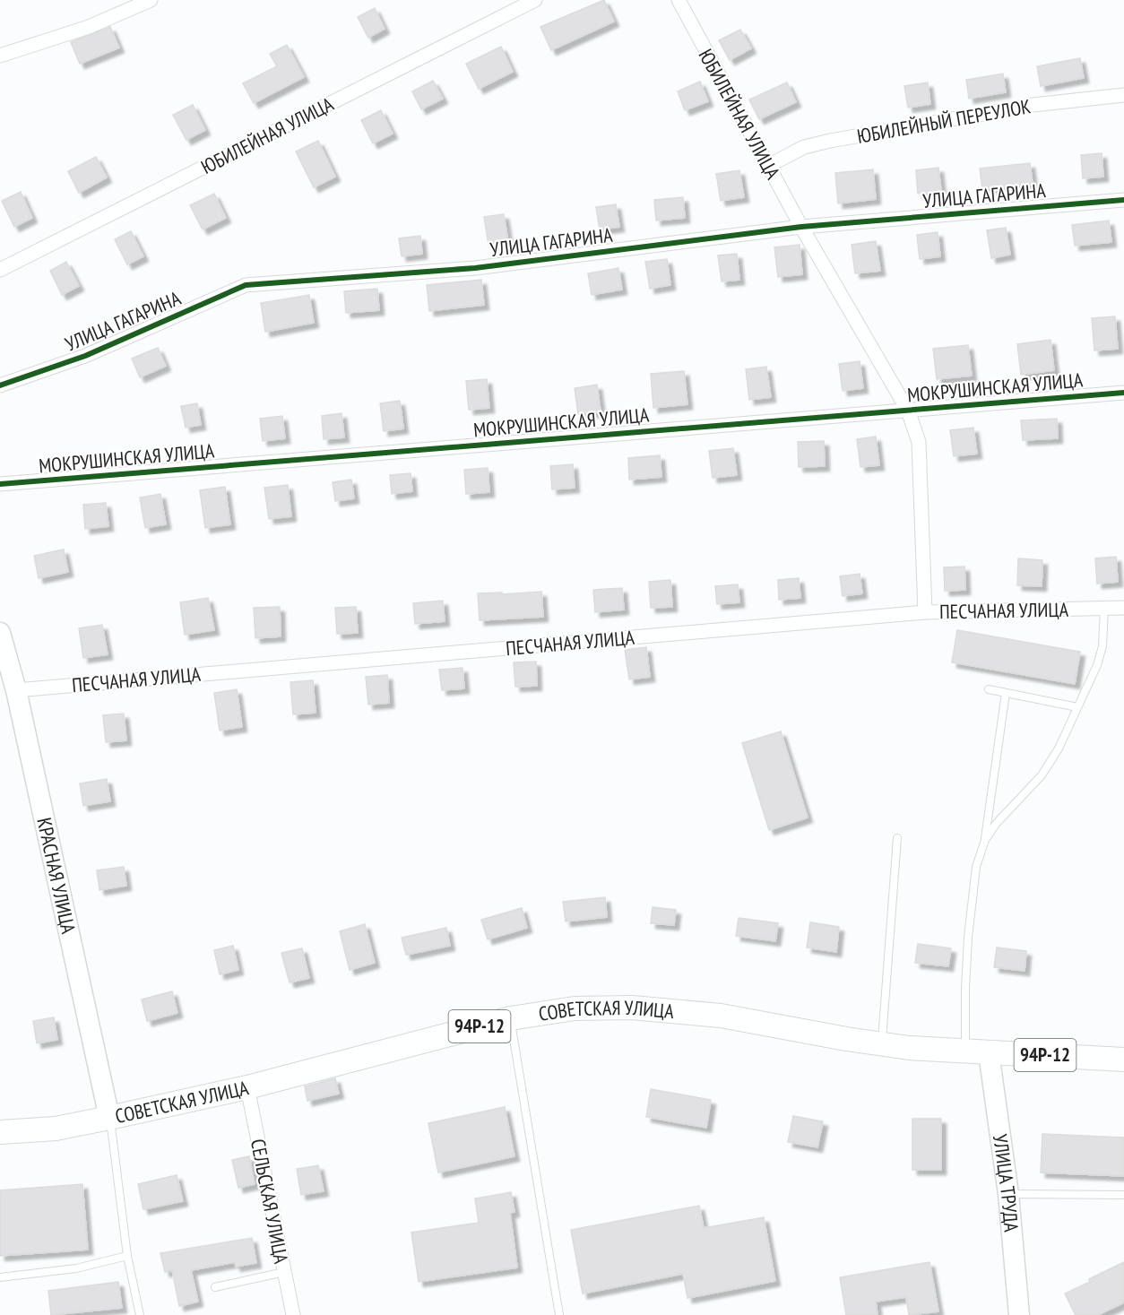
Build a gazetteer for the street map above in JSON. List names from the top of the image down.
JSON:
{
  "streets": {
    "main road": ["СОВЕТСКАЯ УЛИЦА", "94Р-12"],
    "street": [
      "ЮБИЛЕЙНАЯ УЛИЦА",
      "ЮБИЛЕЙНЫЙ ПЕРЕУЛОК",
      "УЛИЦА ГАГАРИНА",
      "МОКРУШИНСКАЯ УЛИЦА",
      "ПЕСЧАНАЯ УЛИЦА",
      "КРАСНАЯ УЛИЦА",
      "УЛИЦА ТРУДА",
      "СЕЛЬСКАЯ УЛИЦА"
    ]
  },
  "crossings": [
    ["ЮБИЛЕЙНАЯ УЛИЦА", "ЮБИЛЕЙНЫЙ ПЕРЕУЛОК"],
    ["ЮБИЛЕЙНАЯ УЛИЦА", "УЛИЦА ГАГАРИНА"],
    ["ЮБИЛЕЙНАЯ УЛИЦА", "МОКРУШИНСКАЯ УЛИЦА"],
    ["ЮБИЛЕЙНАЯ УЛИЦА", "ПЕСЧАНАЯ УЛИЦА"],
    ["ПЕСЧАНАЯ УЛИЦА", "КРАСНАЯ УЛИЦА"],
    ["КРАСНАЯ УЛИЦА", "СОВЕТСКАЯ УЛИЦА"],
    ["СОВЕТСКАЯ УЛИЦА", "УЛИЦА ТРУДА"],
    ["СОВЕТСКАЯ УЛИЦА", "СЕЛЬСКАЯ УЛИЦА"]
  ]
}
